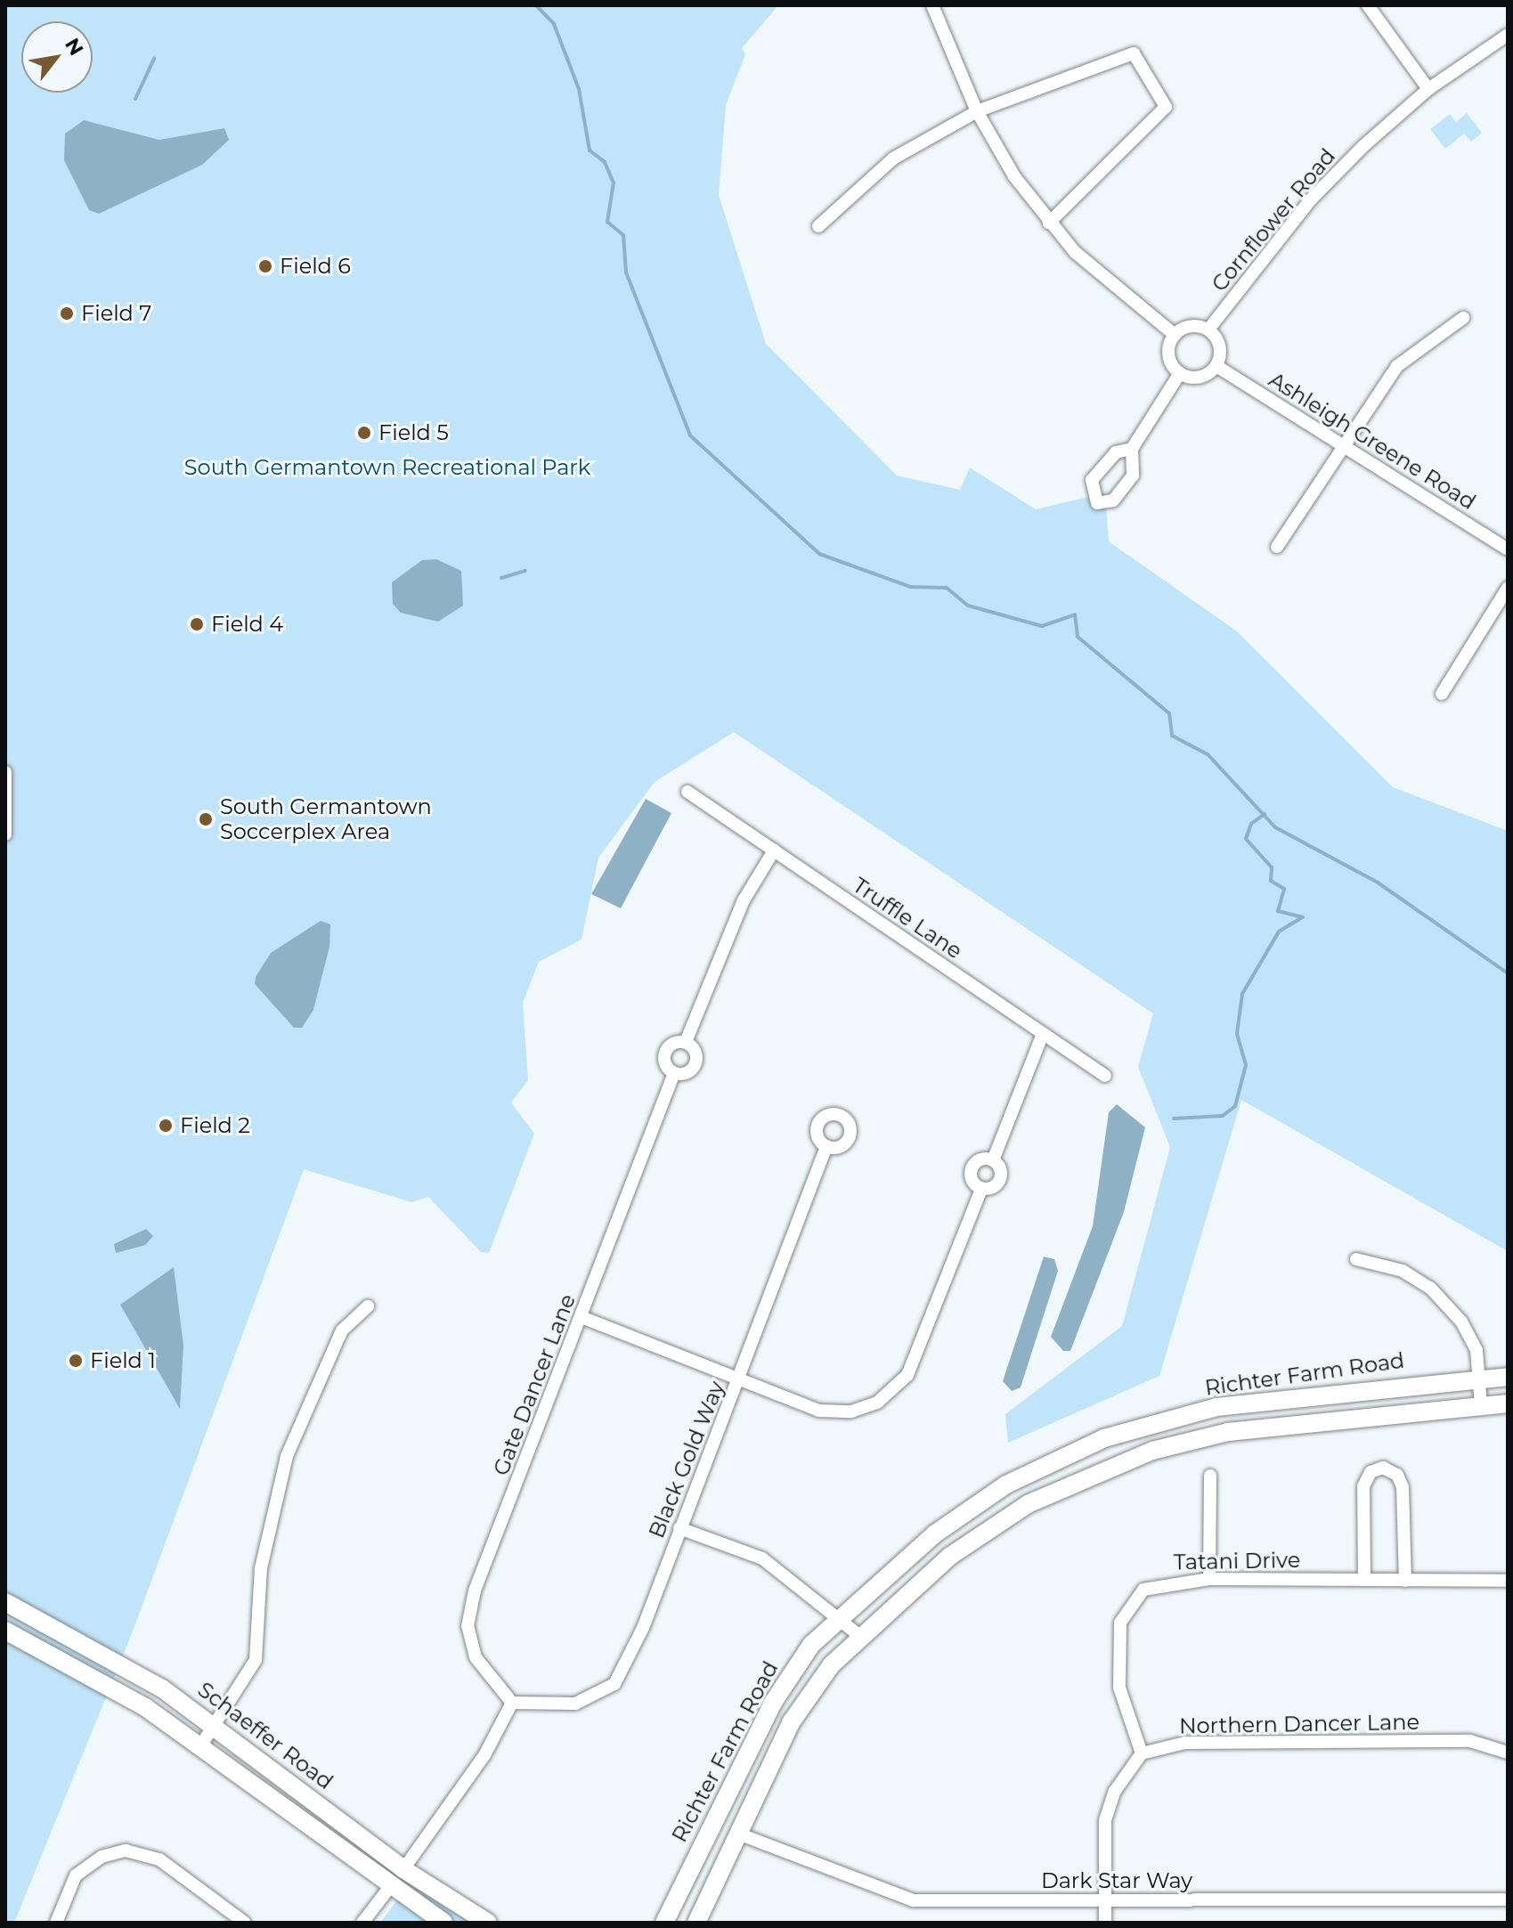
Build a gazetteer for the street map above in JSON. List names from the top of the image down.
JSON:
{
  "streets": {
    "main road": ["Richter Farm Road", "Schaeffer Road"],
    "street": [
      "Cornflower Road",
      "Ashleigh Greene Road",
      "Truffle Lane",
      "Gate Dancer Lane",
      "Black Gold Way",
      "Tatani Drive",
      "Northern Dancer Lane",
      "Dark Star Way"
    ]
  },
  "crossings": [
    ["Cornflower Road", "Ashleigh Greene Road"],
    ["Truffle Lane", "Gate Dancer Lane"],
    ["Gate Dancer Lane", "Black Gold Way"],
    ["Tatani Drive", "Northern Dancer Lane"]
  ],
  "parks": ["South Germantown Recreational Park"],
  "places": [
    "Field 6",
    "Field 7",
    "Field 5",
    "Field 4",
    "South Germantown Soccerplex Area",
    "Field 2",
    "Field 1"
  ],
  "north": "top right"
}
